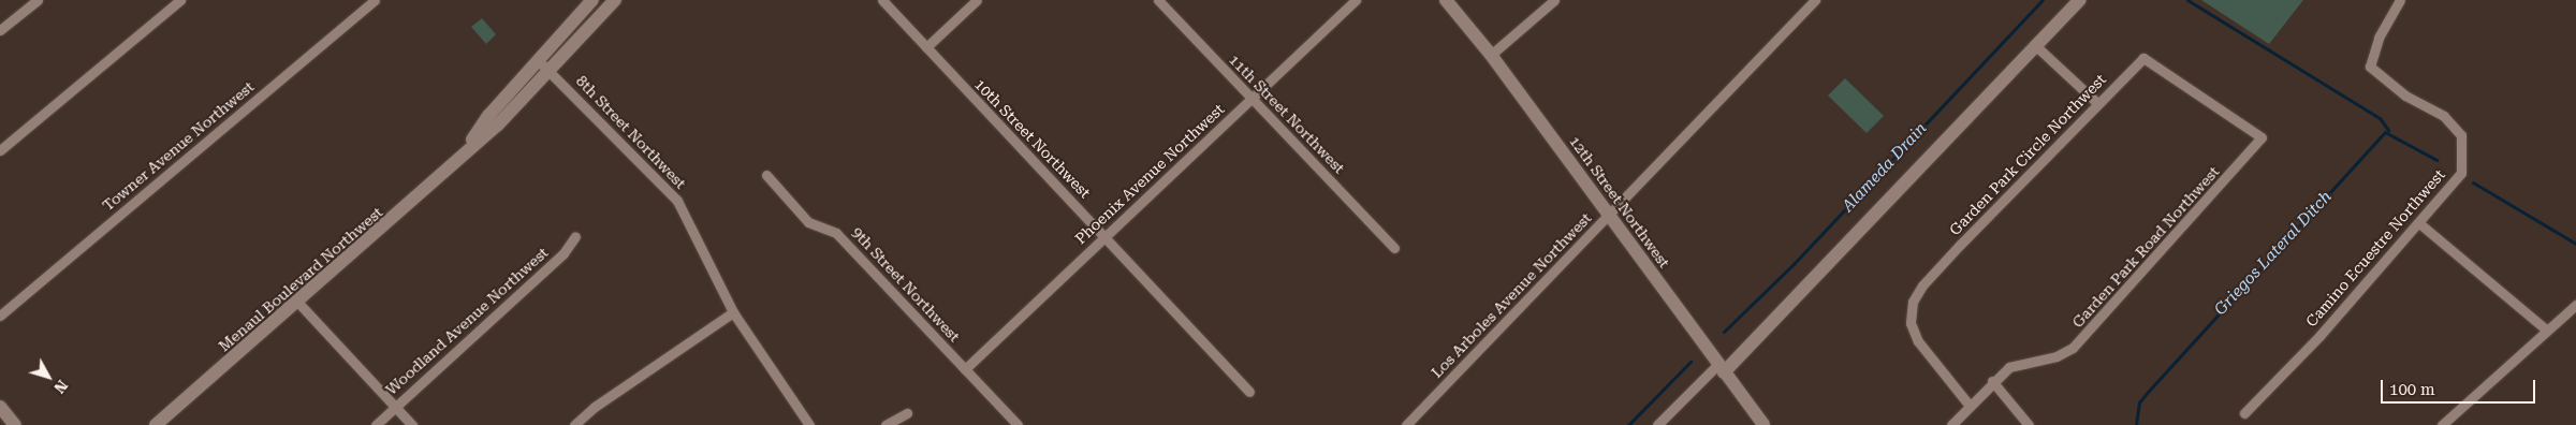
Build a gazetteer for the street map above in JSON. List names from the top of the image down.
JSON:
{
  "streets": {
    "main road": ["12th Street Northwest", "Menaul Boulevard Northwest"],
    "street": [
      "11th Street Northwest",
      "8th Street Northwest",
      "10th Street Northwest",
      "Towner Avenue Northwest",
      "Garden Park Circle Northwest",
      "Phoenix Avenue Northwest",
      "Garden Park Road Northwest",
      "Camino Ecuestre Northwest",
      "9th Street Northwest",
      "Los Arboles Avenue Northwest",
      "Woodland Avenue Northwest"
    ]
  },
  "crossings": [
    ["11th Street Northwest", "Phoenix Avenue Northwest"],
    ["8th Street Northwest", "Menaul Boulevard Northwest"],
    ["10th Street Northwest", "Phoenix Avenue Northwest"],
    ["Garden Park Circle Northwest", "Garden Park Road Northwest"],
    ["Phoenix Avenue Northwest", "9th Street Northwest"],
    ["12th Street Northwest", "Los Arboles Avenue Northwest"]
  ],
  "water": ["Alameda Drain", "Griegos Lateral Ditch"],
  "scale_bar": "100 m",
  "north": "bottom right"
}
